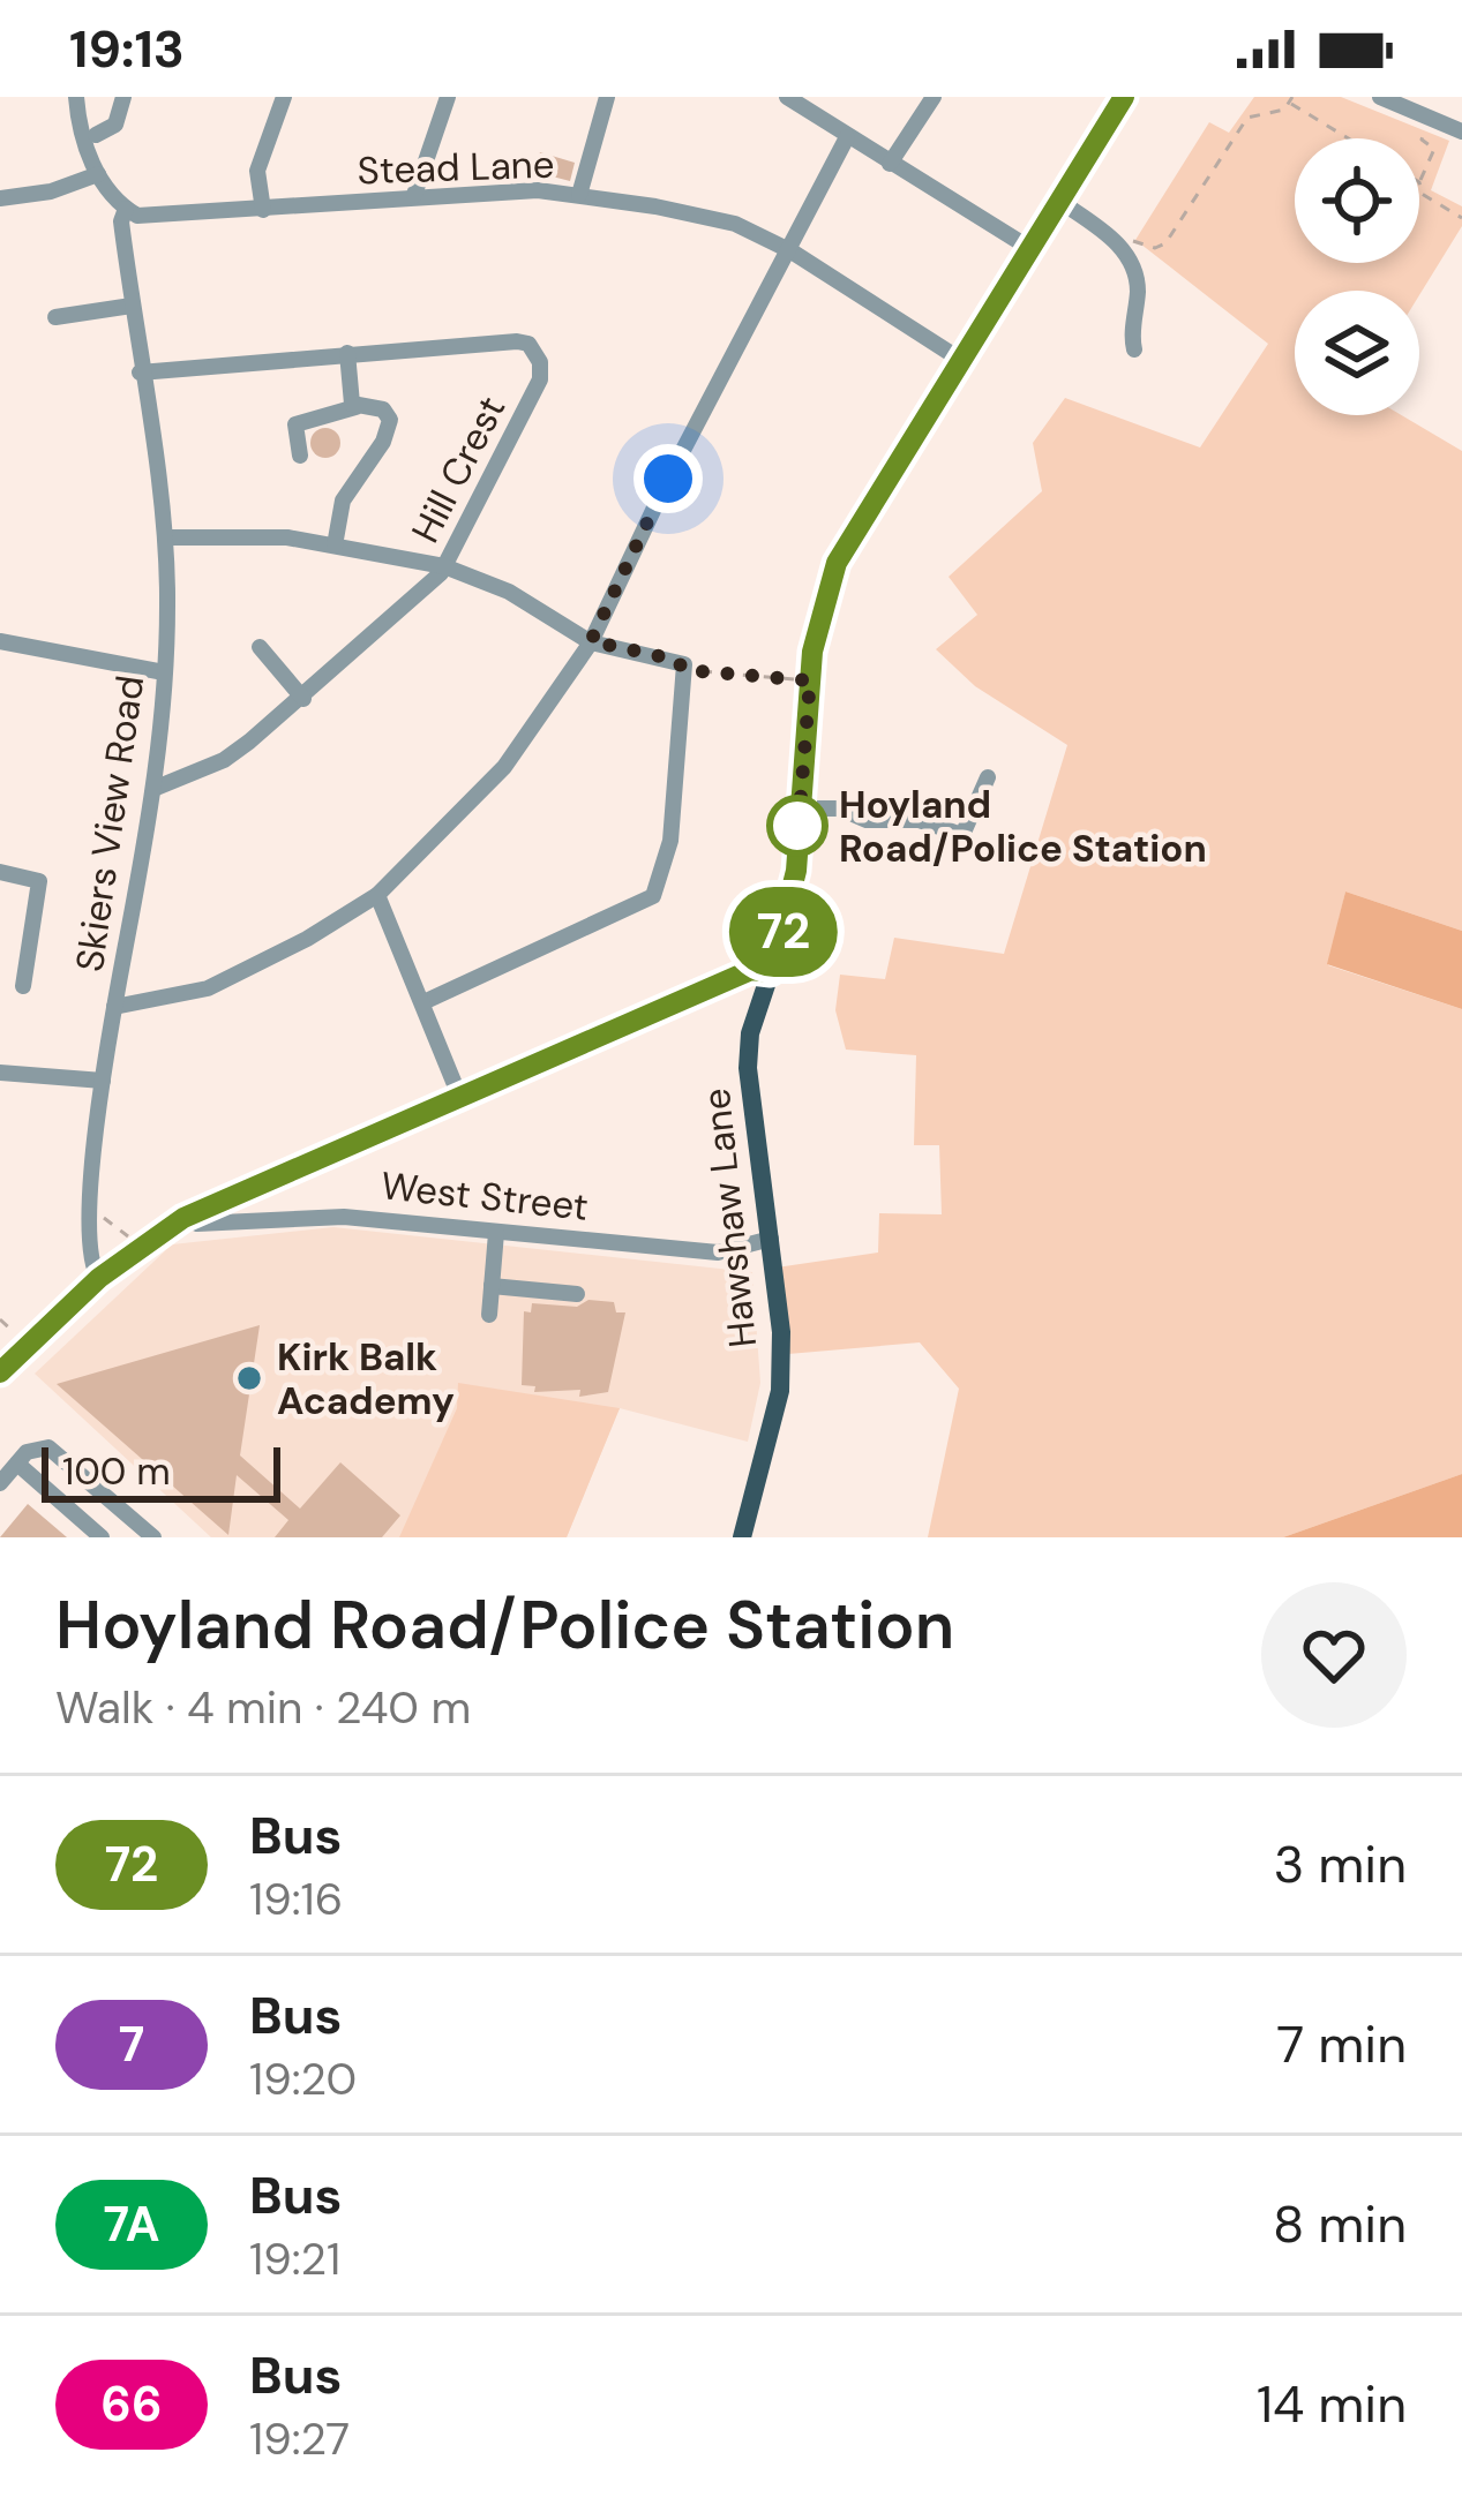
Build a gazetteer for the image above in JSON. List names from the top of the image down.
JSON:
{
  "streets": {
    "main road": ["Hawshaw Lane"],
    "street": [
      "Stead Lane",
      "Hill Crest",
      "Skiers View Road",
      "West Street"
    ]
  },
  "crossings": [
    ["Stead Lane", "Skiers View Road"],
    ["Stead Lane", "Hawshaw Lane"],
    ["Hill Crest", "Skiers View Road"],
    ["West Street", "Hawshaw Lane"]
  ],
  "places": ["Hoyland Road/Police Station", "Kirk Balk Academy"],
  "lines": ["bus line 72"],
  "scale_bar": "100 m",
  "page": {
    "status": "19:13",
    "on_map": "72",
    "scale": "100 m",
    "heading": ["Hoyland Road/Police Station", "Walk · 4 min · 240 m"],
    "list": [
      {
        "mark": "72",
        "name": "Bus",
        "note": "19:16",
        "value": "3 min"
      },
      {
        "mark": "7",
        "name": "Bus",
        "note": "19:20",
        "value": "7 min"
      },
      {
        "mark": "7A",
        "name": "Bus",
        "note": "19:21",
        "value": "8 min"
      },
      {
        "mark": "66",
        "name": "Bus",
        "note": "19:27",
        "value": "14 min"
      }
    ]
  }
}
